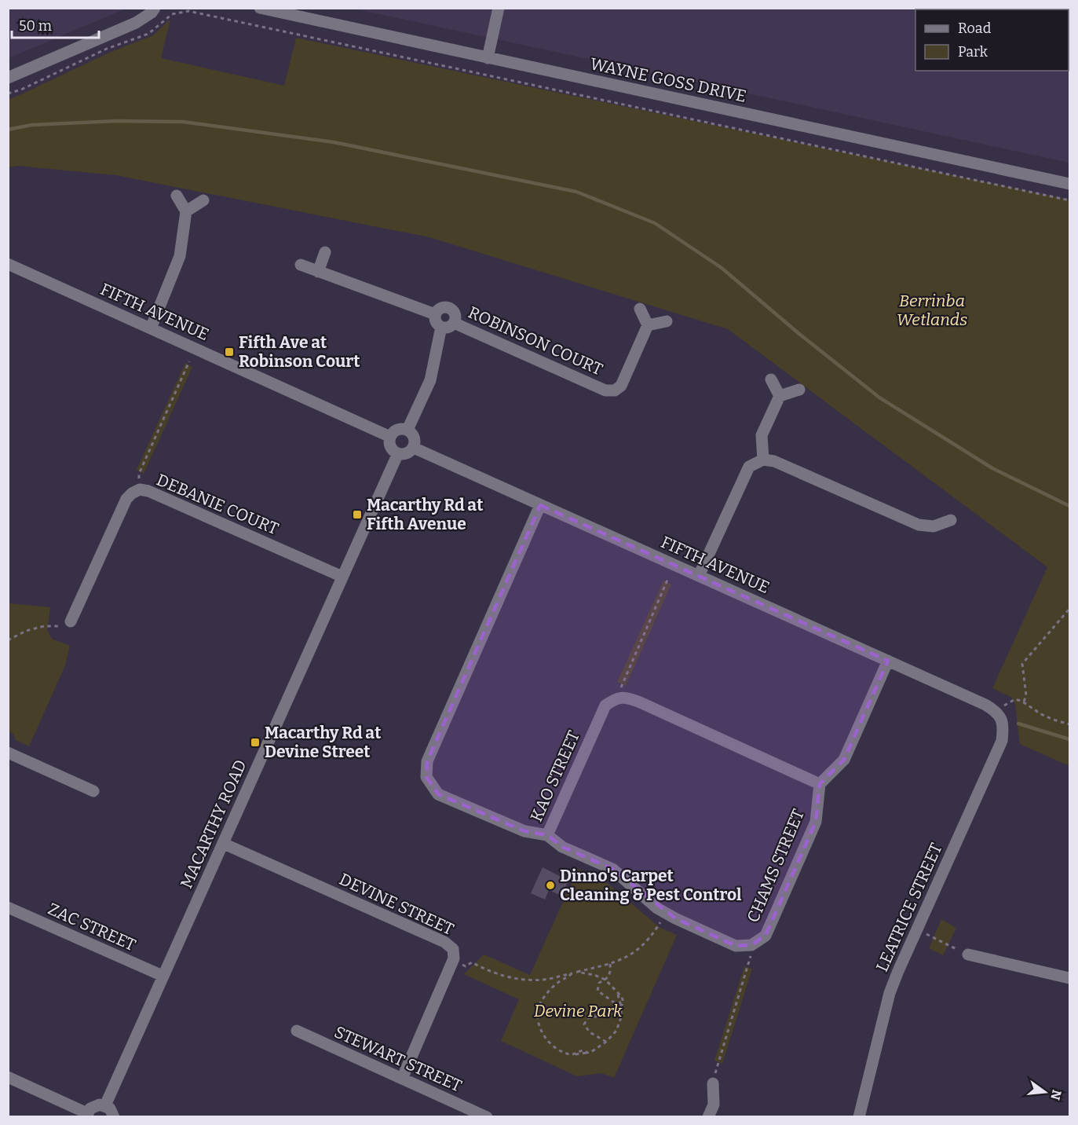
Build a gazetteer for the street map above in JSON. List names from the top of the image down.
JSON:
{
  "streets": {
    "street": [
      "WAYNE GOSS DRIVE",
      "FIFTH AVENUE",
      "ROBINSON COURT",
      "DEBANIE COURT",
      "KAO STREET",
      "MACARTHY ROAD",
      "CHAMS STREET",
      "DEVINE STREET",
      "LEATRICE STREET",
      "ZAC STREET",
      "STEWART STREET"
    ]
  },
  "crossings": [
    ["FIFTH AVENUE", "KAO STREET"],
    ["FIFTH AVENUE", "MACARTHY ROAD"],
    ["FIFTH AVENUE", "LEATRICE STREET"],
    ["DEBANIE COURT", "MACARTHY ROAD"],
    ["KAO STREET", "CHAMS STREET"],
    ["MACARTHY ROAD", "DEVINE STREET"],
    ["MACARTHY ROAD", "ZAC STREET"],
    ["DEVINE STREET", "STEWART STREET"]
  ],
  "parks": ["Berrinba Wetlands", "Devine Park"],
  "places": {
    "transit": ["Fifth Ave at Robinson Court", "Macarthy Rd at Fifth Avenue", "Macarthy Rd at Devine Street"],
    "other": ["Dinno's Carpet Cleaning & Pest Control"]
  },
  "legend": ["Road", "Park"],
  "scale_bar": "50 m",
  "north": "right"
}
